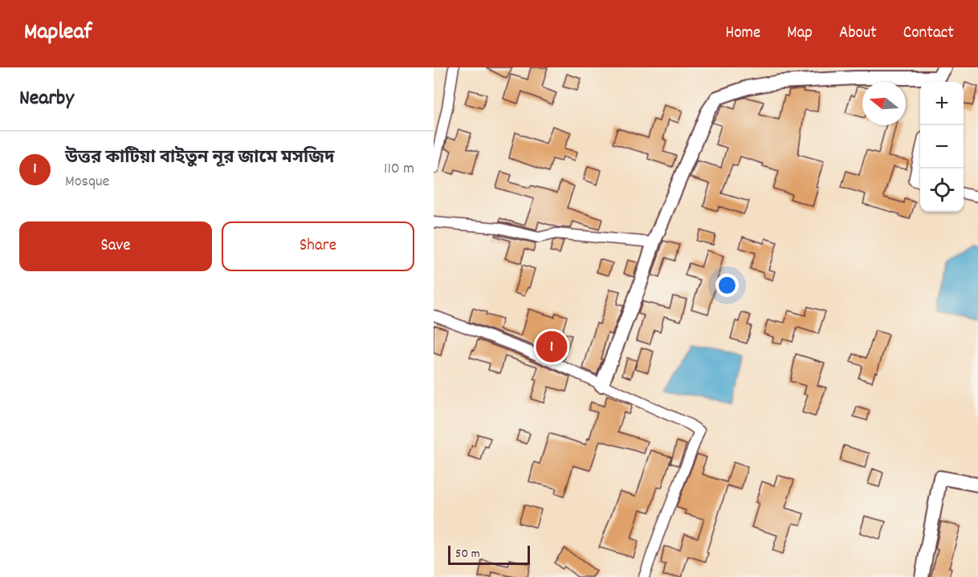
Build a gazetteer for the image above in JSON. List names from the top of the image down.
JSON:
{
  "scale_bar": "50 m",
  "north": "left",
  "page": {
    "header": "Mapleaf",
    "nav": [
      "Home",
      "Map",
      "About",
      "Contact"
    ],
    "heading": "Nearby",
    "map_buttons": ["+", "−"],
    "list": [
      {
        "mark": "1",
        "name": "উত্তর কাটিয়া বাইতুন নূর জামে মসজিদ",
        "note": "Mosque",
        "value": "110 m"
      }
    ],
    "buttons": ["Save", "Share"],
    "pins": "1",
    "scale": "50 m"
  }
}
